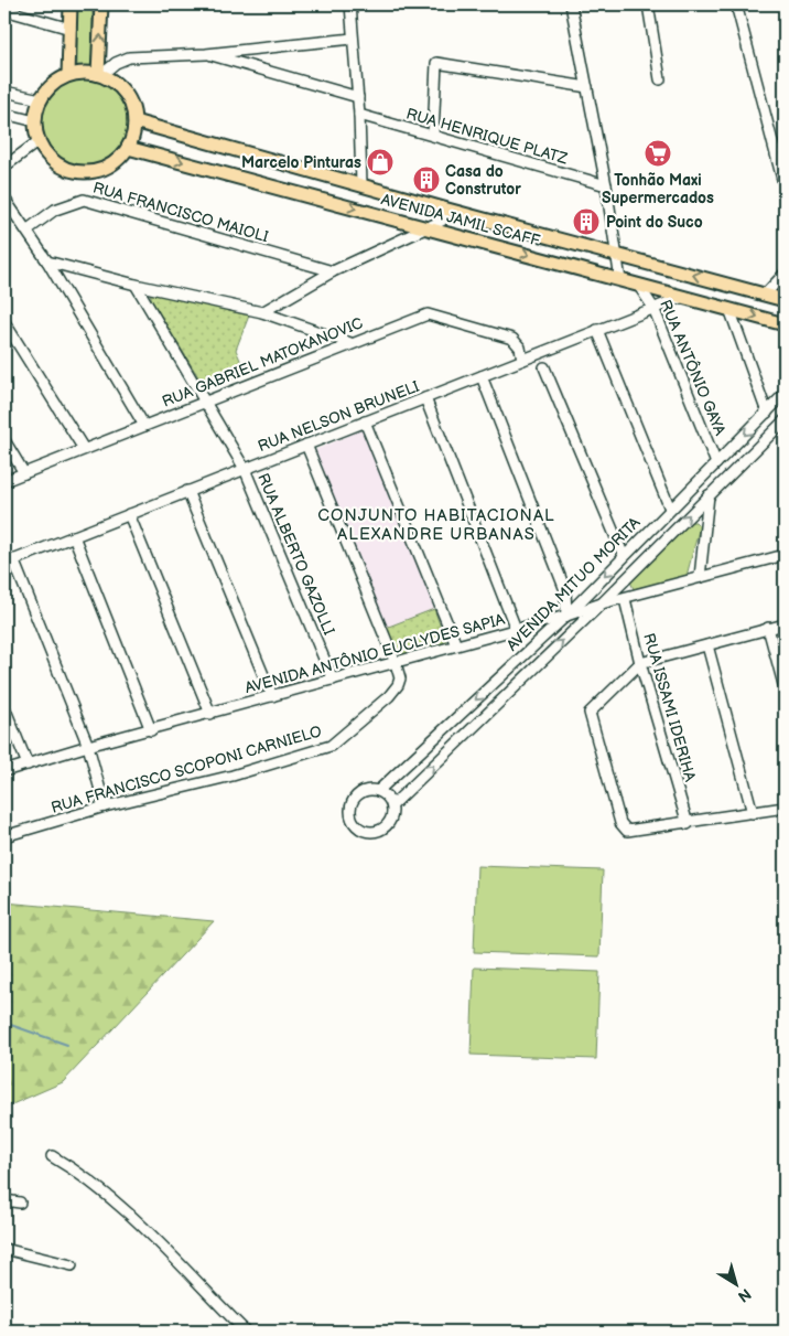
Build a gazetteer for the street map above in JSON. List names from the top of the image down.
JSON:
{
  "streets": {
    "main road": ["AVENIDA JAMIL SCAFF"],
    "street": [
      "RUA HENRIQUE PLATZ",
      "RUA FRANCISCO MAIOLI",
      "RUA GABRIEL MATOKANOVIC",
      "RUA ANTÔNIO GAYA",
      "RUA NELSON BRUNELI",
      "RUA ALBERTO GAZOLLI",
      "AVENIDA MITUO MORITA",
      "AVENIDA ANTÔNIO EUCLYDES SAPIA",
      "RUA ISSAMI IDERIHA",
      "RUA FRANCISCO SCOPONI CARNIELO"
    ]
  },
  "crossings": [
    ["AVENIDA JAMIL SCAFF", "RUA ANTÔNIO GAYA"],
    ["AVENIDA JAMIL SCAFF", "RUA NELSON BRUNELI"],
    ["RUA GABRIEL MATOKANOVIC", "RUA NELSON BRUNELI"],
    ["RUA GABRIEL MATOKANOVIC", "RUA ALBERTO GAZOLLI"],
    ["RUA ANTÔNIO GAYA", "RUA NELSON BRUNELI"],
    ["RUA ANTÔNIO GAYA", "AVENIDA MITUO MORITA"],
    ["RUA NELSON BRUNELI", "RUA ALBERTO GAZOLLI"],
    ["RUA ALBERTO GAZOLLI", "AVENIDA ANTÔNIO EUCLYDES SAPIA"],
    ["AVENIDA MITUO MORITA", "AVENIDA ANTÔNIO EUCLYDES SAPIA"],
    ["AVENIDA ANTÔNIO EUCLYDES SAPIA", "RUA ISSAMI IDERIHA"],
    ["AVENIDA ANTÔNIO EUCLYDES SAPIA", "RUA FRANCISCO SCOPONI CARNIELO"]
  ],
  "districts": ["CONJUNTO HABITACIONAL ALEXANDRE URBANAS"],
  "places": {
    "supermarket": ["Tonhão Maxi Supermercados"],
    "shop": ["Marcelo Pinturas"],
    "building": ["Casa do Construtor", "Point do Suco"]
  },
  "north": "bottom right"
}
